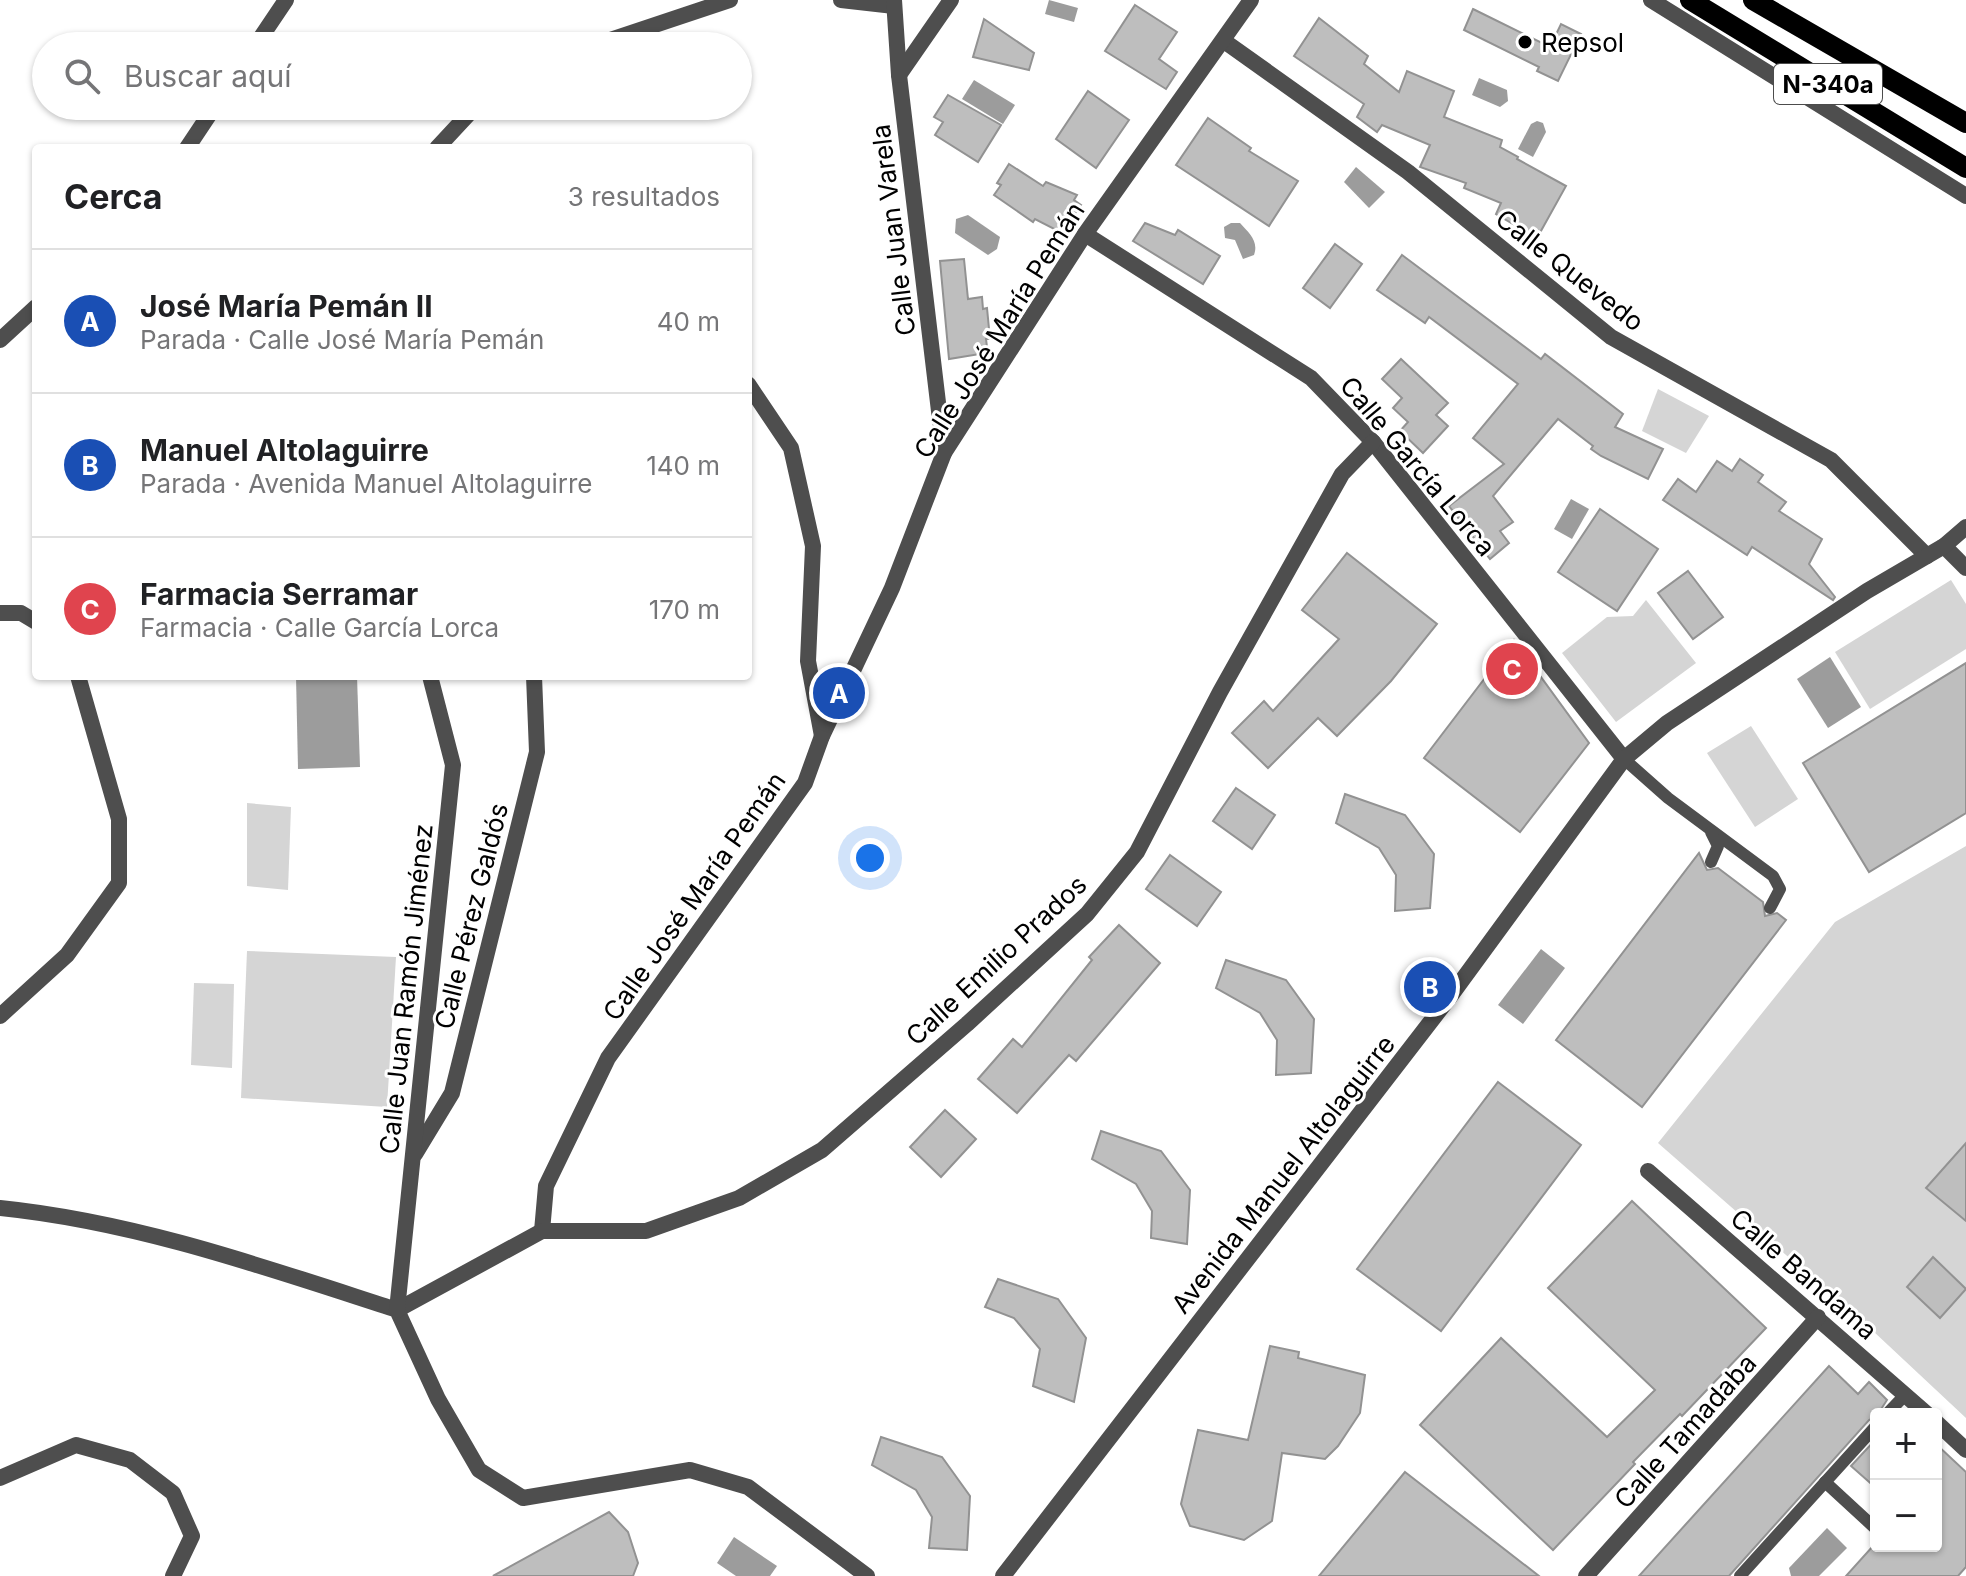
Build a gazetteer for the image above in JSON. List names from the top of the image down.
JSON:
{
  "streets": {
    "main road": ["N-340a"],
    "street": [
      "Calle Juan Varela",
      "Calle Quevedo",
      "Calle José María Pemán",
      "Calle García Lorca",
      "Calle Pérez Galdós",
      "Calle Emilio Prados",
      "Calle Juan Ramón Jiménez",
      "Avenida Manuel Altolaguirre",
      "Calle Bandama",
      "Calle Tamadaba"
    ]
  },
  "crossings": [
    ["Calle Juan Varela", "Calle José María Pemán"],
    ["Calle Quevedo", "Calle José María Pemán"],
    ["Calle Quevedo", "Avenida Manuel Altolaguirre"],
    ["Calle José María Pemán", "Calle García Lorca"],
    ["Calle José María Pemán", "Calle Emilio Prados"],
    ["Calle García Lorca", "Calle Emilio Prados"],
    ["Calle García Lorca", "Avenida Manuel Altolaguirre"],
    ["Calle Pérez Galdós", "Calle Juan Ramón Jiménez"],
    ["Calle Bandama", "Calle Tamadaba"]
  ],
  "places": ["Repsol"],
  "page": {
    "search": "Buscar aquí",
    "heading": ["Cerca", "3 resultados"],
    "list": [
      {
        "mark": "A",
        "name": "José María Pemán II",
        "note": "Parada · Calle José María Pemán",
        "value": "40 m"
      },
      {
        "mark": "B",
        "name": "Manuel Altolaguirre",
        "note": "Parada · Avenida Manuel Altolaguirre",
        "value": "140 m"
      },
      {
        "mark": "C",
        "name": "Farmacia Serramar",
        "note": "Farmacia · Calle García Lorca",
        "value": "170 m"
      }
    ],
    "pins": ["C", "A", "B"],
    "map_buttons": ["+", "−"]
  }
}
